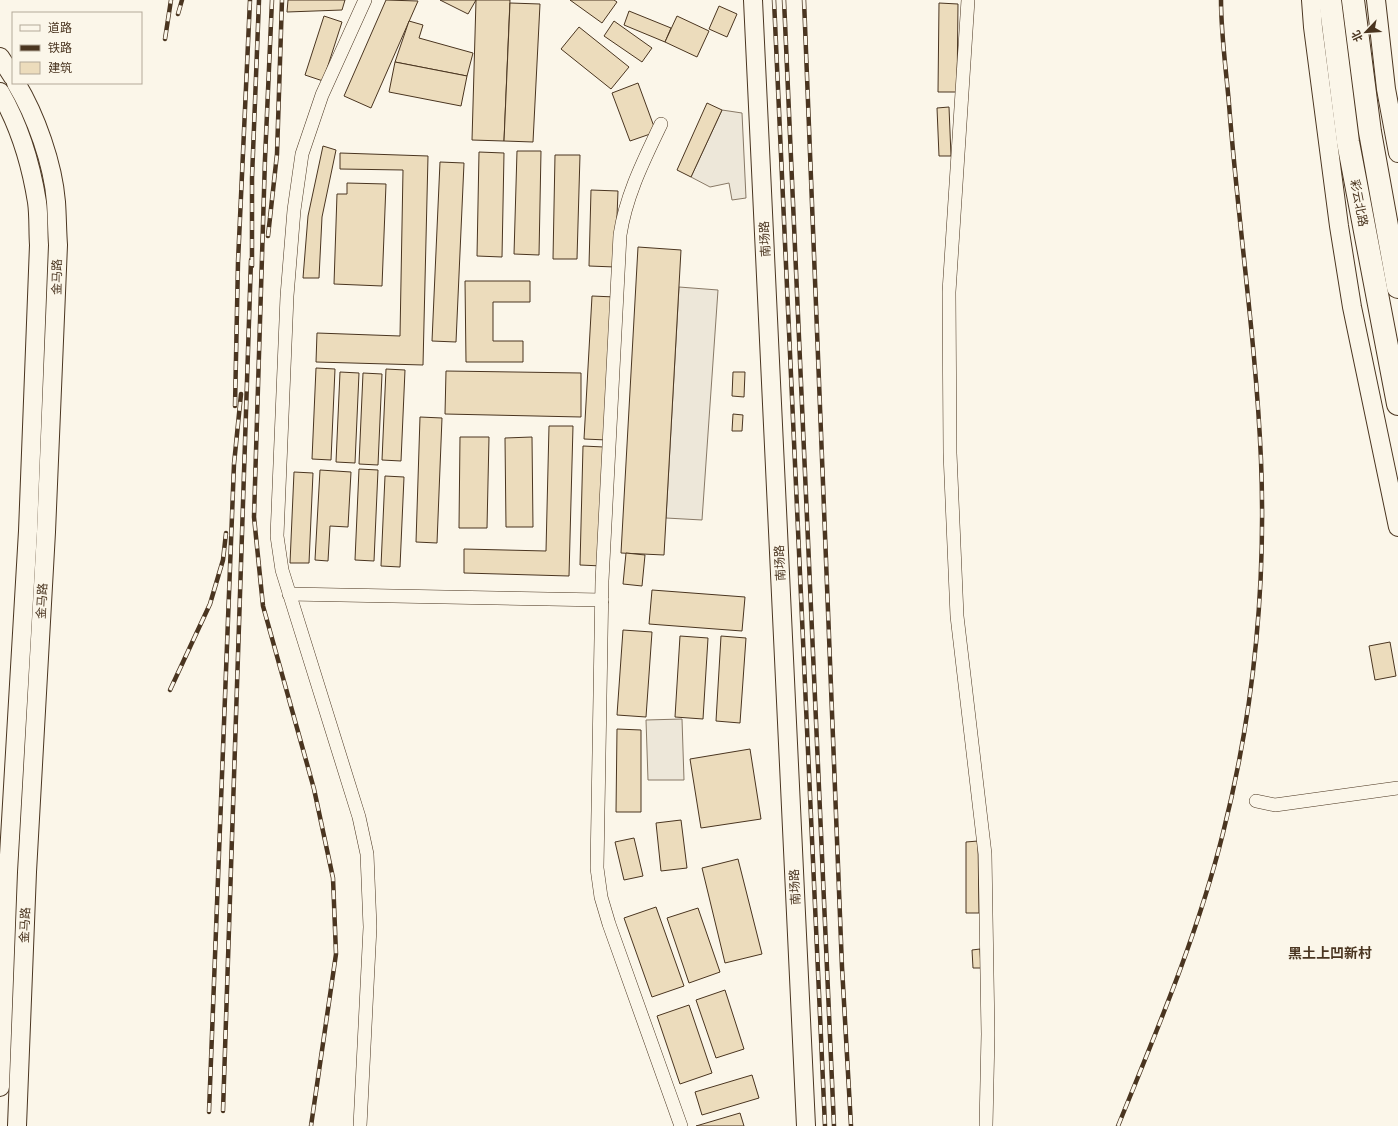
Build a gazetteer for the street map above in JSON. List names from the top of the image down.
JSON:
{
  "streets": {
    "highway": ["彩云北路"],
    "main road": ["南场路", "金马路"]
  },
  "districts": ["黑土上凹新村"],
  "legend": ["道路", "铁路", "建筑"],
  "north": "bottom left"
}
